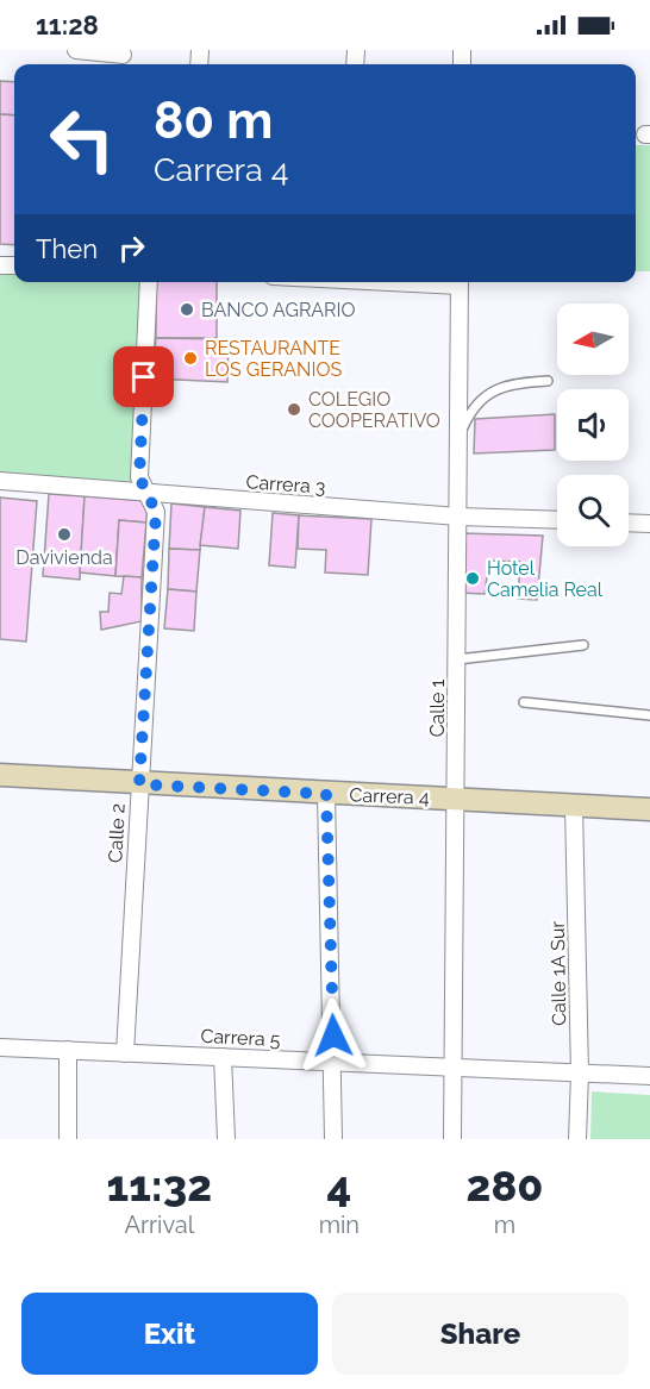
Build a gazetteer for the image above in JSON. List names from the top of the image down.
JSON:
{
  "streets": {
    "main road": ["Carrera 4"],
    "street": [
      "Carrera 3",
      "Calle 1",
      "Calle 2",
      "Calle 1A Sur",
      "Carrera 5"
    ]
  },
  "crossings": [
    ["Carrera 3", "Calle 1"],
    ["Carrera 3", "Calle 2"],
    ["Calle 1", "Carrera 4"],
    ["Calle 1", "Carrera 5"],
    ["Carrera 4", "Calle 2"],
    ["Carrera 4", "Calle 1A Sur"],
    ["Calle 2", "Carrera 5"],
    ["Calle 1A Sur", "Carrera 5"]
  ],
  "places": [
    "BANCO AGRARIO",
    "RESTAURANTE LOS GERANIOS",
    "COLEGIO COOPERATIVO",
    "Davivienda",
    "Hotel Camelia Real"
  ],
  "north": "left",
  "page": {
    "status": "11:28",
    "turn": ["80 m", "Carrera 4"],
    "then": "Then",
    "eta": [
      "11:32",
      "Arrival",
      "4",
      "min",
      "280",
      "m"
    ],
    "buttons": ["Exit", "Share"]
  }
}
